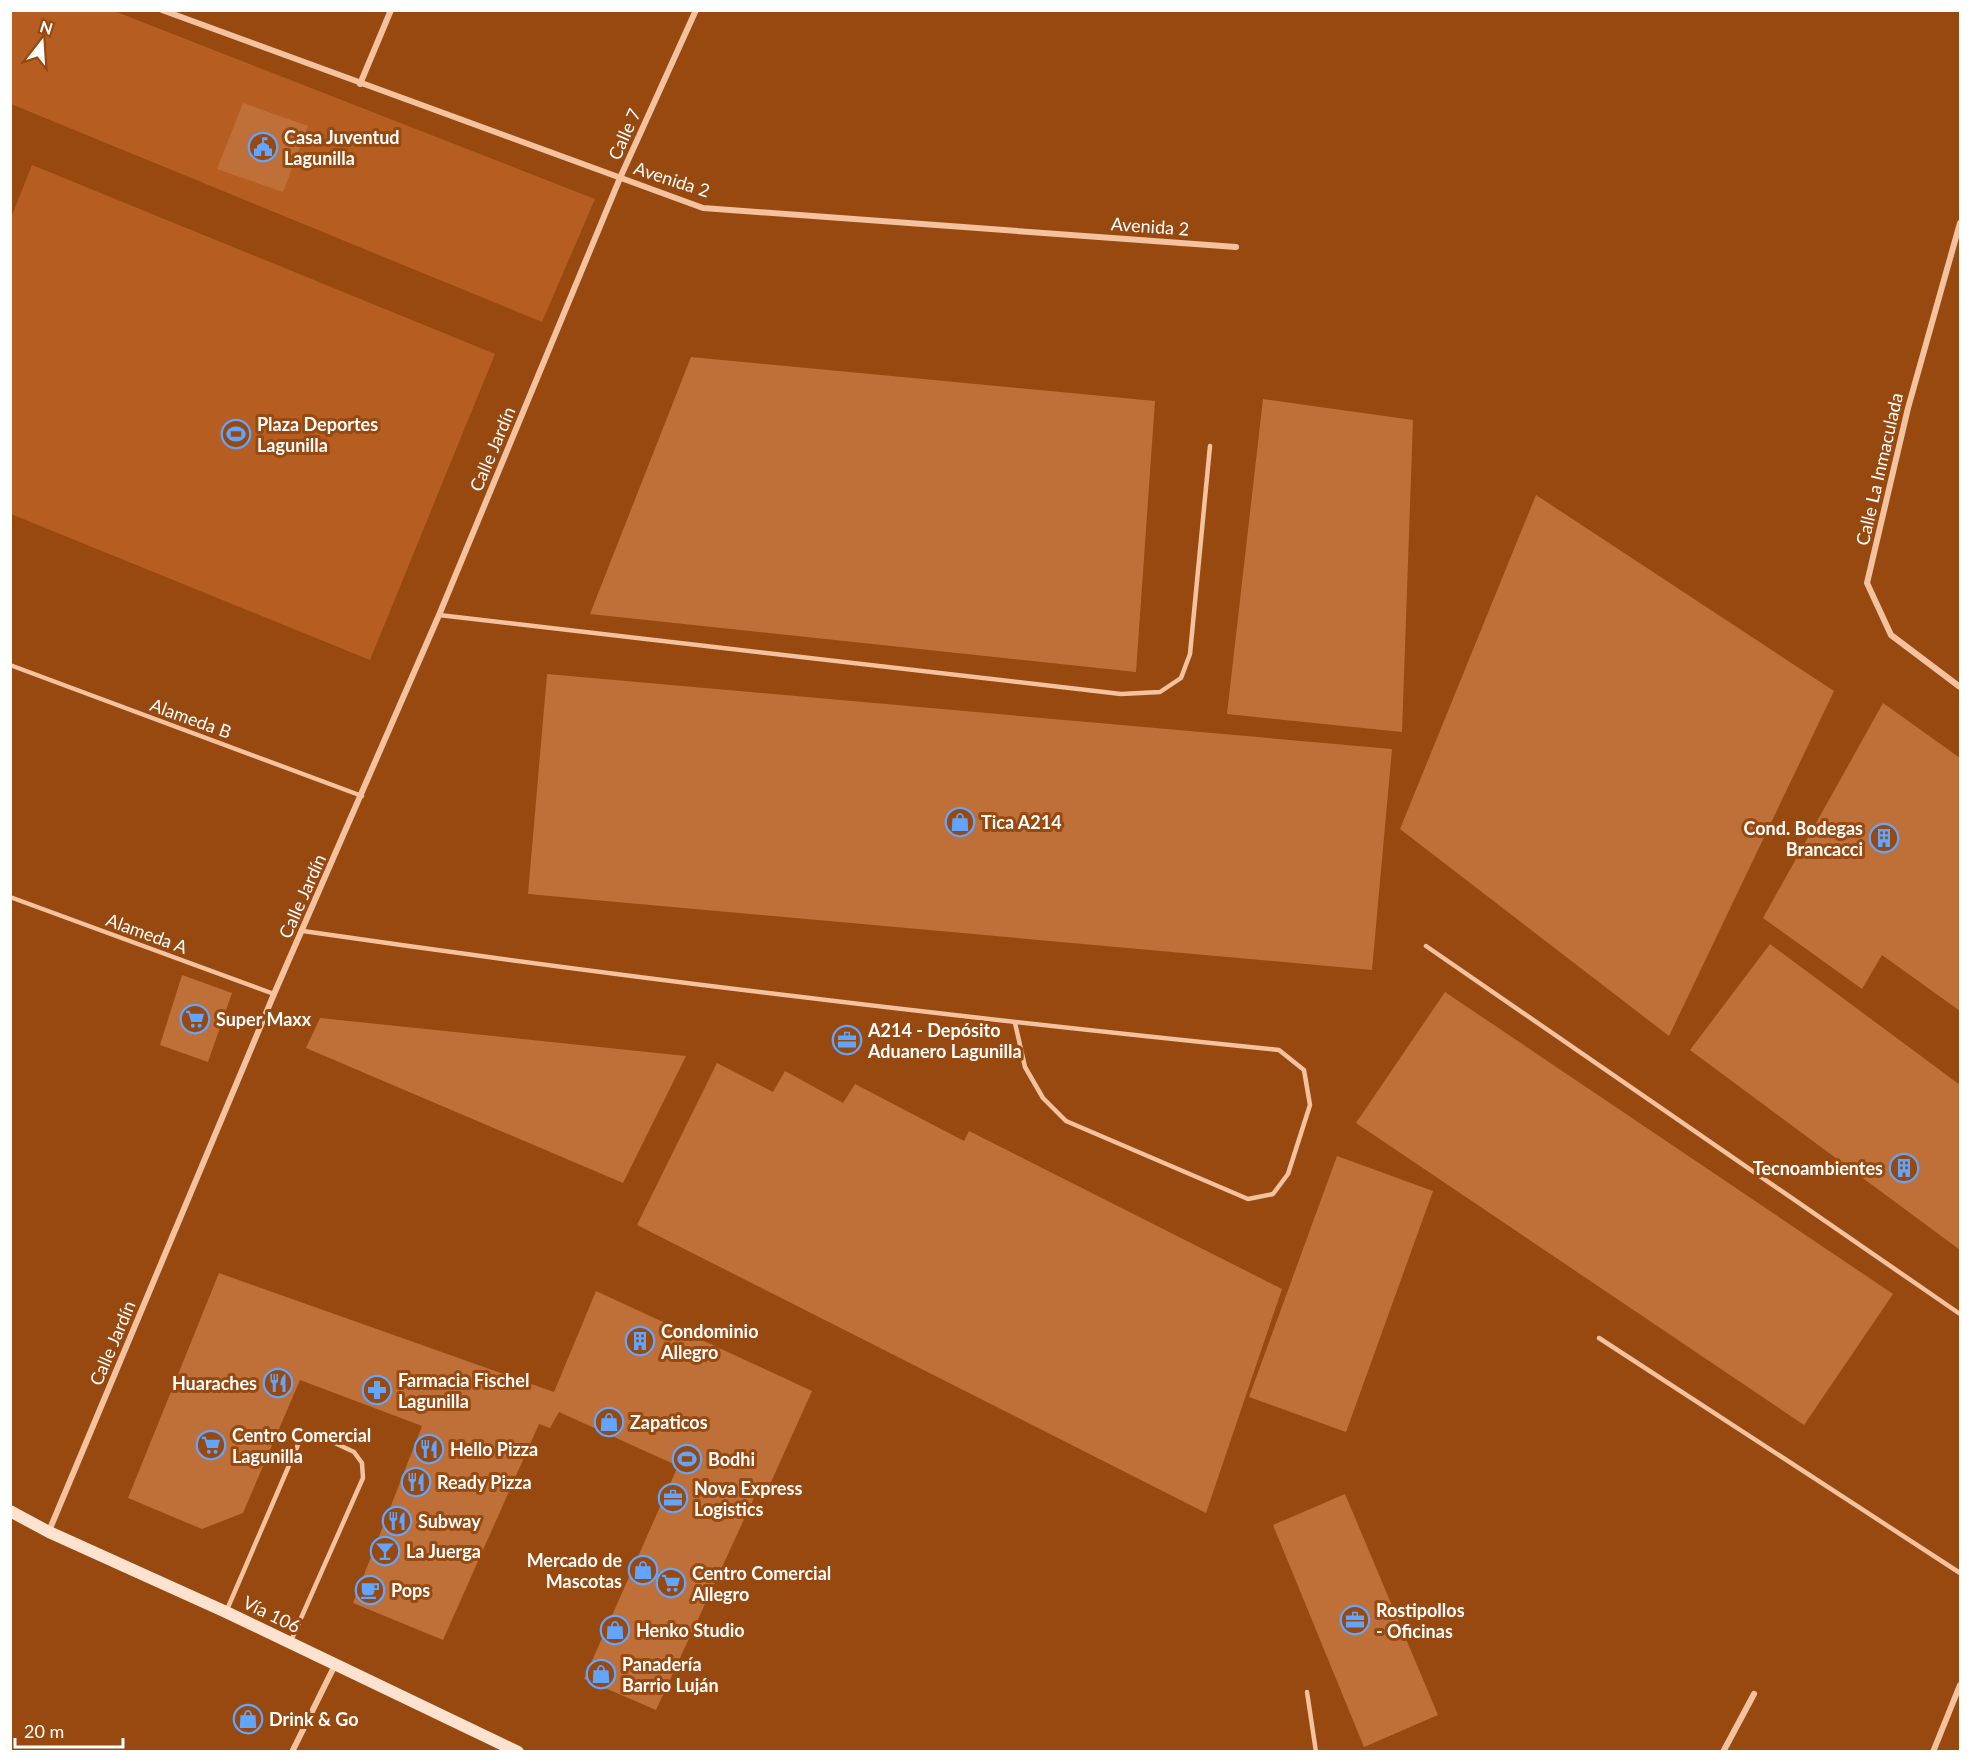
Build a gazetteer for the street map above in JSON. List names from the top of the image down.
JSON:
{
  "streets": {
    "main road": ["Vía 106"],
    "street": [
      "Calle 7",
      "Avenida 2",
      "Calle Jardín",
      "Calle La Inmaculada"
    ],
    "lane": ["Alameda B", "Alameda A"]
  },
  "crossings": [
    ["Calle 7", "Avenida 2"],
    ["Calle 7", "Calle Jardín"],
    ["Calle Jardín", "Alameda B"],
    ["Calle Jardín", "Alameda A"],
    ["Calle Jardín", "Vía 106"]
  ],
  "places": {
    "public building": ["Casa Juventud Lagunilla"],
    "sports": ["Plaza Deportes Lagunilla", "Bodhi"],
    "shop": [
      "Tica A214",
      "Zapaticos",
      "Mercado de Mascotas",
      "Henko Studio",
      "Panadería Barrio Luján",
      "Drink & Go"
    ],
    "building": ["Cond. Bodegas Brancacci", "Tecnoambientes", "Condominio Allegro"],
    "supermarket": ["Super Maxx", "Centro Comercial Lagunilla", "Centro Comercial Allegro"],
    "office": ["A214 - Depósito Aduanero Lagunilla", "Nova Express Logistics", "Rostipollos - Oficinas"],
    "restaurant": [
      "Huaraches",
      "Hello Pizza",
      "Ready Pizza",
      "Subway"
    ],
    "pharmacy": ["Farmacia Fischel Lagunilla"],
    "bar": ["La Juerga"],
    "cafe": ["Pops"]
  },
  "scale_bar": "20 m",
  "north": "top"
}
